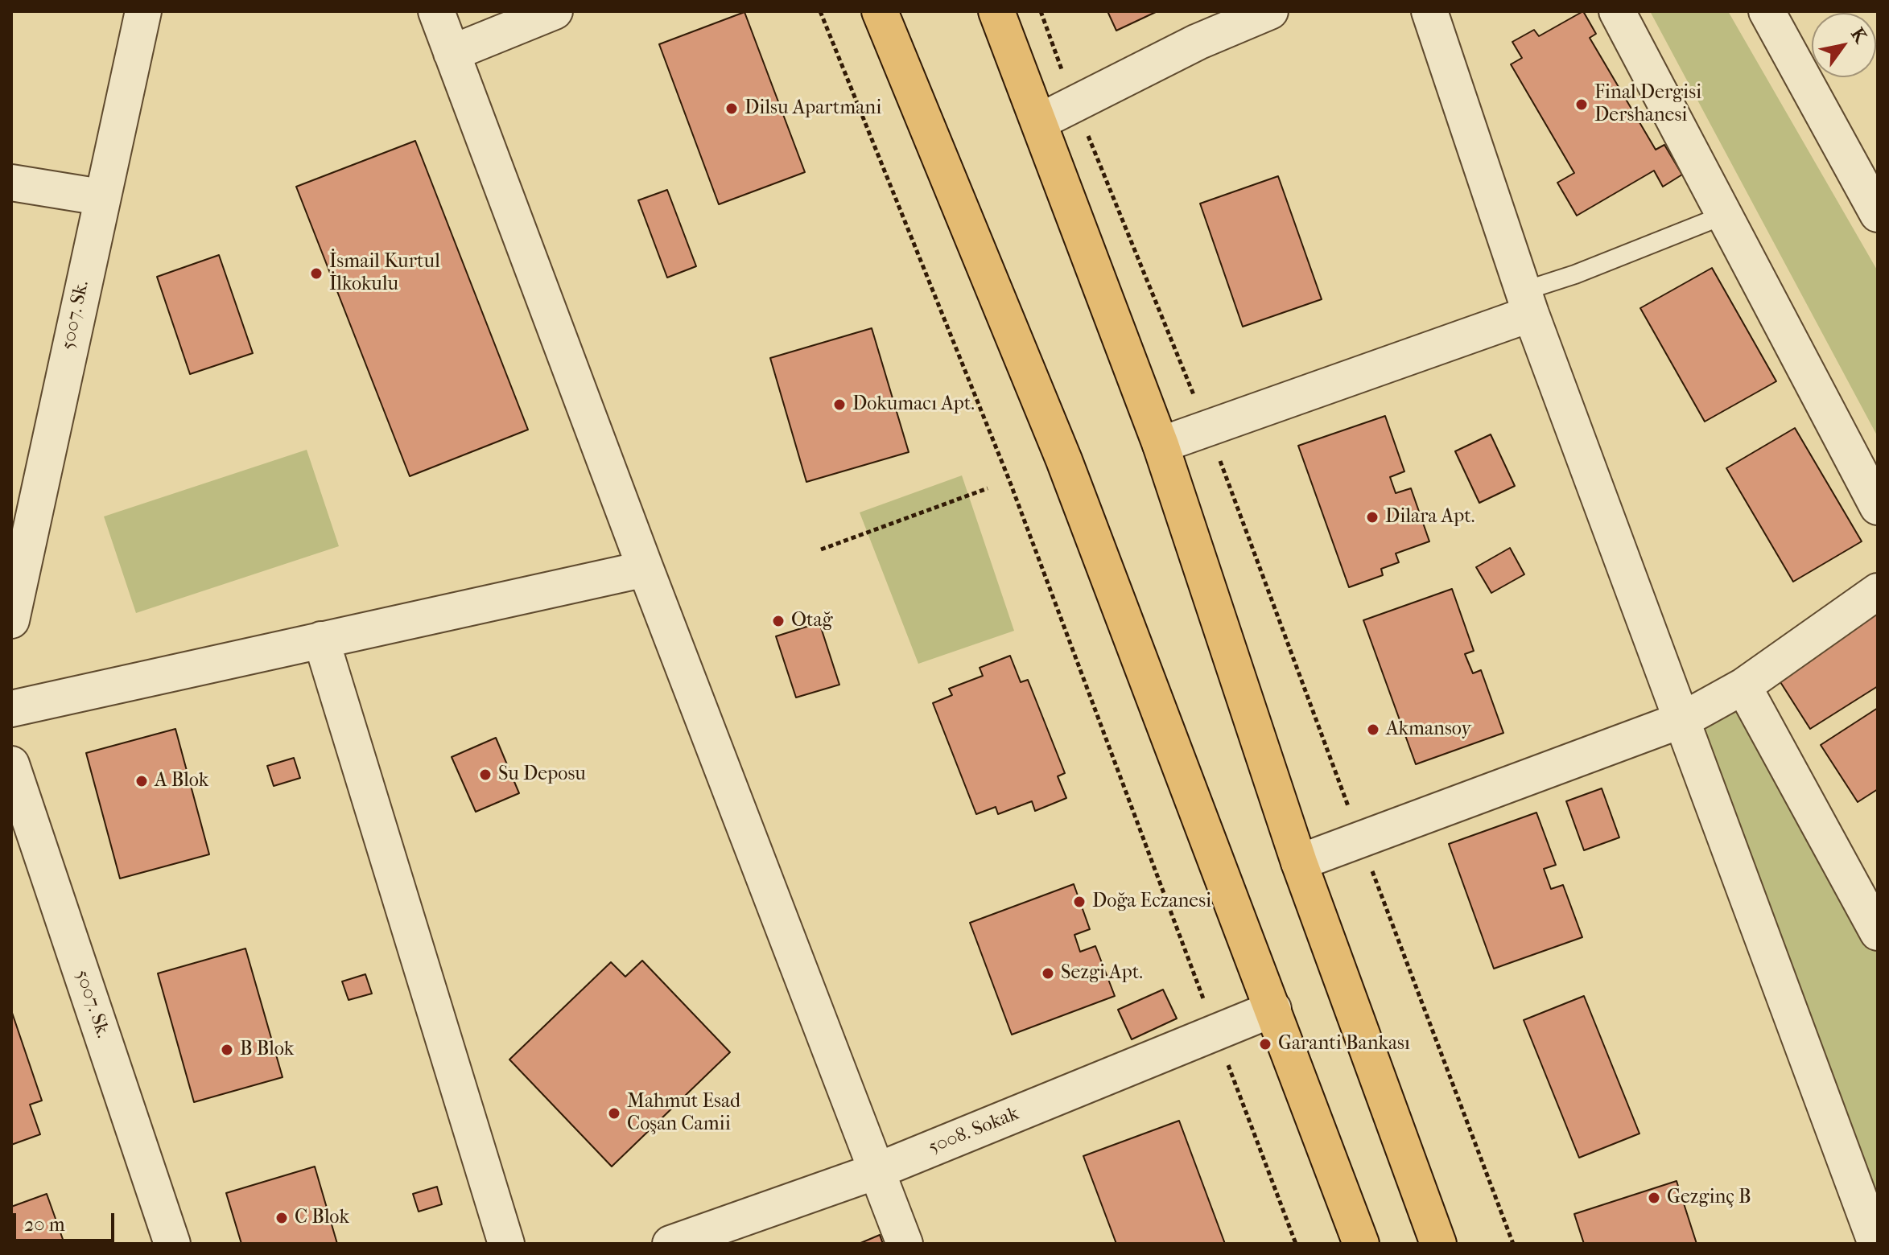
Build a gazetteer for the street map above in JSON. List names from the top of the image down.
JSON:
{
  "streets": {
    "street": ["5007. Sk.", "5008. Sokak"]
  },
  "places": [
    "Final Dergisi Dershanesi",
    "Dilsu Apartmani",
    "İsmail Kurtul İlkokulu",
    "Dokumacı Apt.",
    "Dilara Apt.",
    "Otağ",
    "Akmansoy",
    "Su Deposu",
    "A Blok",
    "Doğa Eczanesi",
    "Sezgi Apt.",
    "Garanti Bankası",
    "B Blok",
    "Mahmut Esad Coşan Camii",
    "Gezginç B",
    "C Blok"
  ],
  "scale_bar": "20 m",
  "north": "top right"
}
